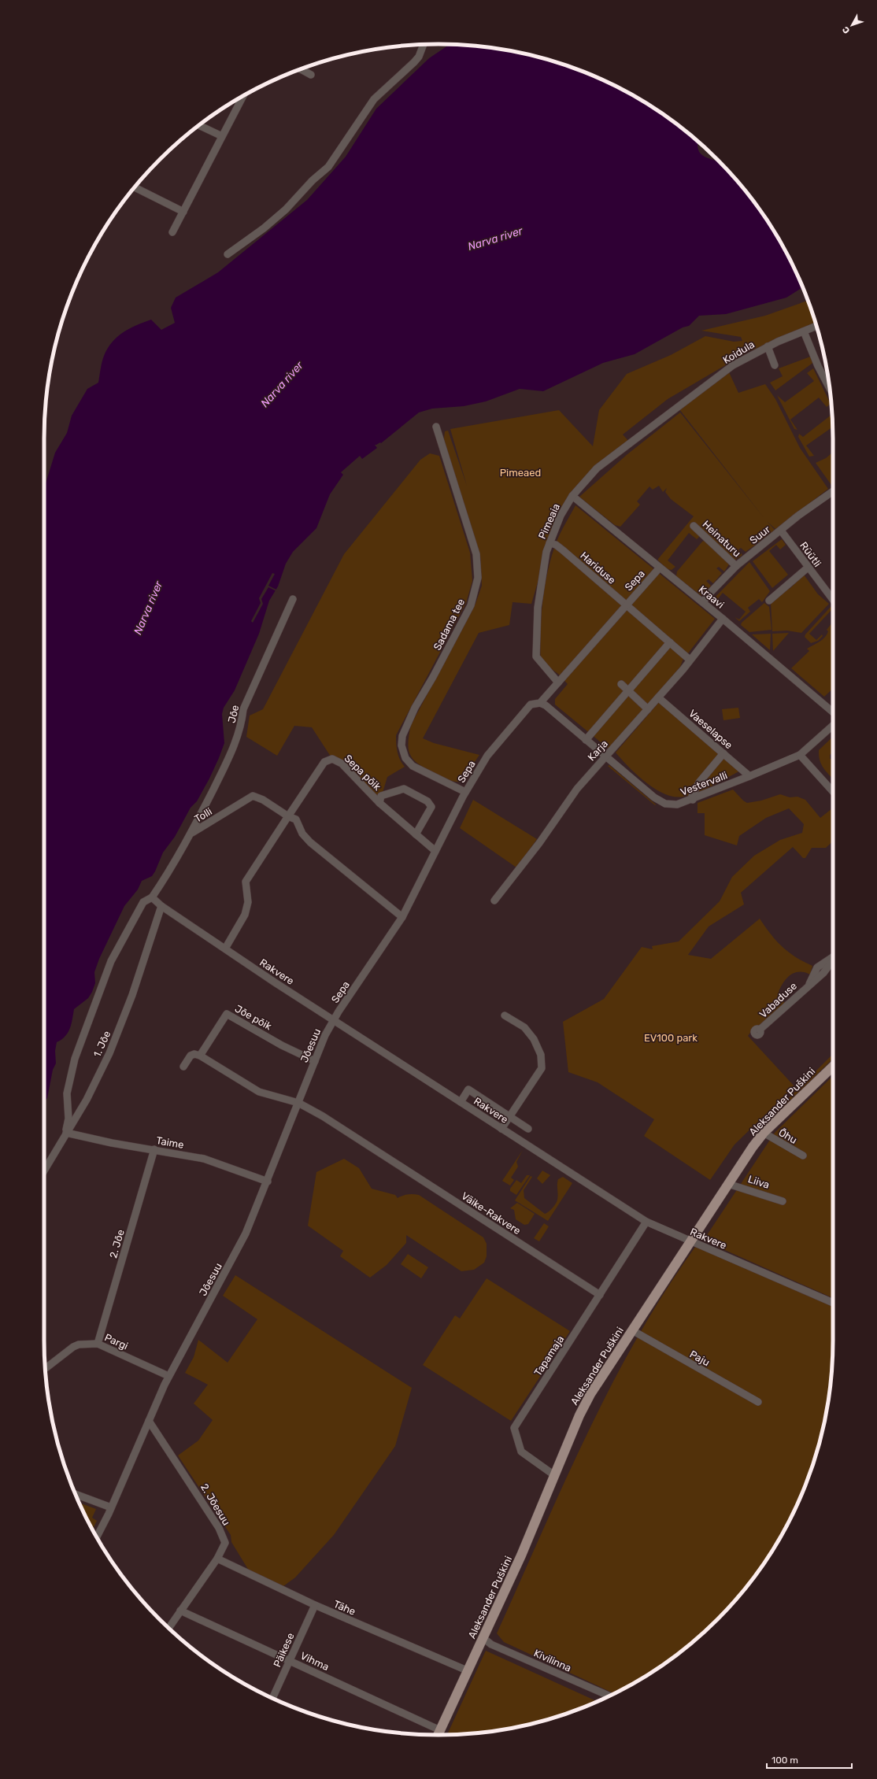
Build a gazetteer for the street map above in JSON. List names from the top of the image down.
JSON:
{
  "streets": {
    "main road": ["Aleksander Puškini"],
    "street": [
      "Koidula",
      "Pimeaia",
      "Suur",
      "Heinaturu",
      "Rüütli",
      "Hariduse",
      "Sepa",
      "Kraavi",
      "Sadama tee",
      "Jõe",
      "Vaeselapse",
      "Karja",
      "Sepa põik",
      "Vestervalli",
      "Tolli",
      "Rakvere",
      "Vabaduse",
      "Jõe põik",
      "1. Jõe",
      "Jõesuu",
      "Õhu",
      "Taime",
      "Liiva",
      "Väike-Rakvere",
      "2. Jõe",
      "Pargi",
      "Tapamaja",
      "Paju",
      "2. Jõesuu",
      "Tähe",
      "Päikese",
      "Kivilinna",
      "Vihma"
    ]
  },
  "crossings": [
    ["Koidula", "Pimeaia"],
    ["Pimeaia", "Hariduse"],
    ["Pimeaia", "Sepa"],
    ["Pimeaia", "Kraavi"],
    ["Suur", "Heinaturu"],
    ["Suur", "Rüütli"],
    ["Suur", "Kraavi"],
    ["Hariduse", "Sepa"],
    ["Hariduse", "Karja"],
    ["Sepa", "Kraavi"],
    ["Sepa", "Sadama tee"],
    ["Sepa", "Sepa põik"],
    ["Sepa", "Vestervalli"],
    ["Sepa", "Tolli"],
    ["Sepa", "Rakvere"],
    ["Sepa", "Jõesuu"],
    ["Kraavi", "Karja"],
    ["Jõe", "Tolli"],
    ["Vaeselapse", "Karja"],
    ["Vaeselapse", "Vestervalli"],
    ["Karja", "Vestervalli"],
    ["Sepa põik", "Tolli"],
    ["Tolli", "Rakvere"],
    ["Tolli", "1. Jõe"],
    ["Tolli", "Taime"],
    ["Rakvere", "1. Jõe"],
    ["Rakvere", "Jõesuu"],
    ["Rakvere", "Aleksander Puškini"],
    ["Jõe põik", "Jõesuu"],
    ["1. Jõe", "Taime"],
    ["Jõesuu", "Taime"],
    ["Jõesuu", "Väike-Rakvere"],
    ["Jõesuu", "Pargi"],
    ["Jõesuu", "2. Jõesuu"],
    ["Aleksander Puškini", "Õhu"],
    ["Aleksander Puškini", "Liiva"],
    ["Aleksander Puškini", "Tapamaja"],
    ["Aleksander Puškini", "Paju"],
    ["Aleksander Puškini", "Tähe"],
    ["Aleksander Puškini", "Kivilinna"],
    ["Aleksander Puškini", "Vihma"],
    ["Taime", "2. Jõe"],
    ["Väike-Rakvere", "Tapamaja"],
    ["2. Jõe", "Pargi"],
    ["2. Jõesuu", "Tähe"],
    ["2. Jõesuu", "Vihma"],
    ["Tähe", "Päikese"],
    ["Päikese", "Vihma"]
  ],
  "water": ["Narva river"],
  "parks": ["Pimeaed", "EV100 park"],
  "scale_bar": "100 m",
  "north": "bottom left"
}
